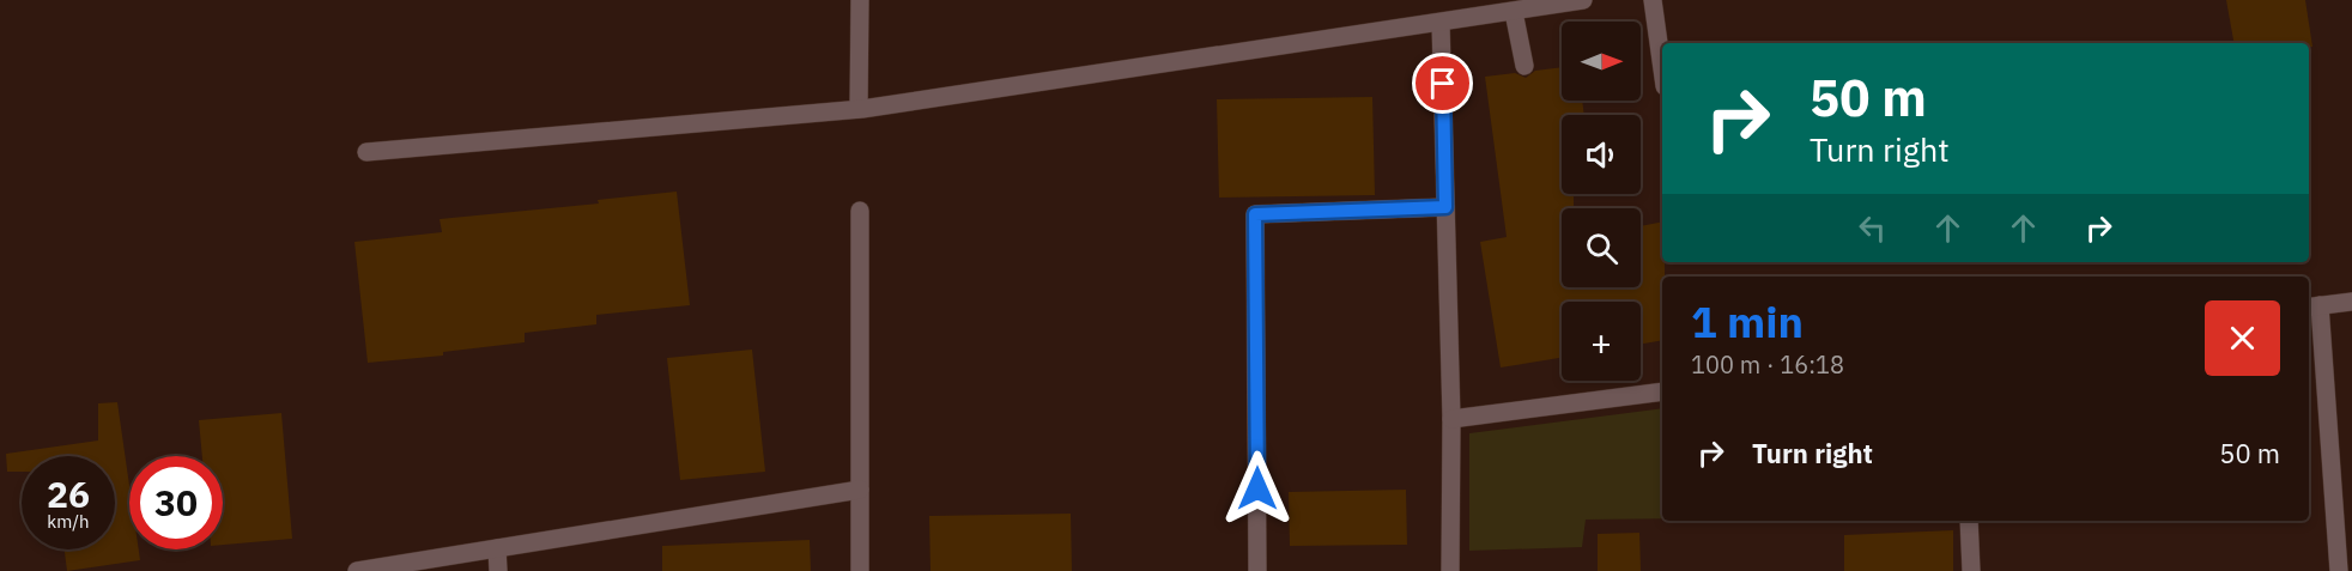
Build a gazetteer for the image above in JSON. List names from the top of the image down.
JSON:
{
  "north": "right",
  "page": {
    "map_buttons": "+",
    "turn": ["50 m", "Turn right"],
    "heading": ["1 min", "100 m · 16:18"],
    "list": [
      {
        "name": "Turn right",
        "value": "50 m"
      }
    ],
    "speed": "26 km/h",
    "limit": "30"
  }
}
